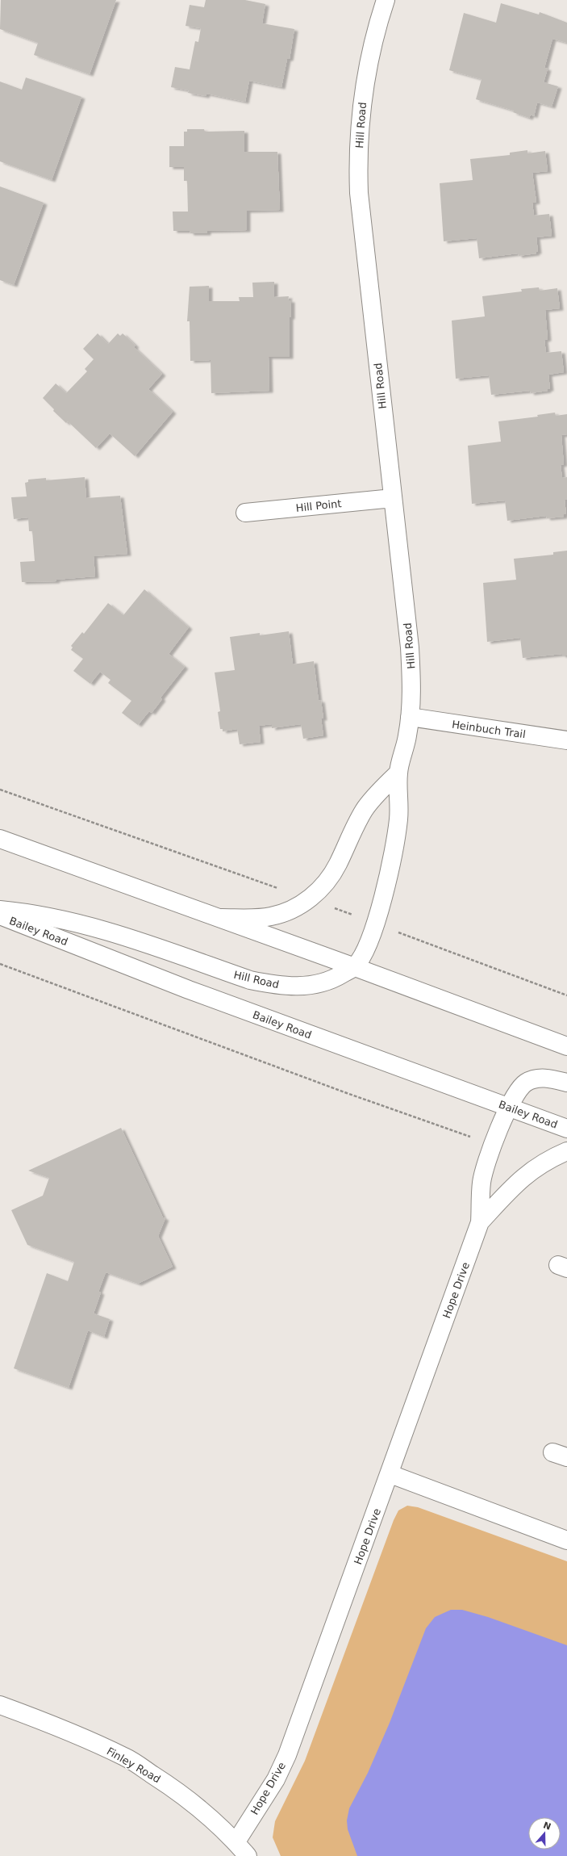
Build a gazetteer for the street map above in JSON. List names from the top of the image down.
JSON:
{
  "streets": {
    "street": [
      "Hill Road",
      "Hill Point",
      "Heinbuch Trail",
      "Bailey Road",
      "Hope Drive",
      "Finley Road"
    ]
  },
  "crossings": [
    ["Hill Road", "Hill Point"],
    ["Hill Road", "Heinbuch Trail"],
    ["Bailey Road", "Hope Drive"],
    ["Hope Drive", "Finley Road"]
  ],
  "north": "top"
}
